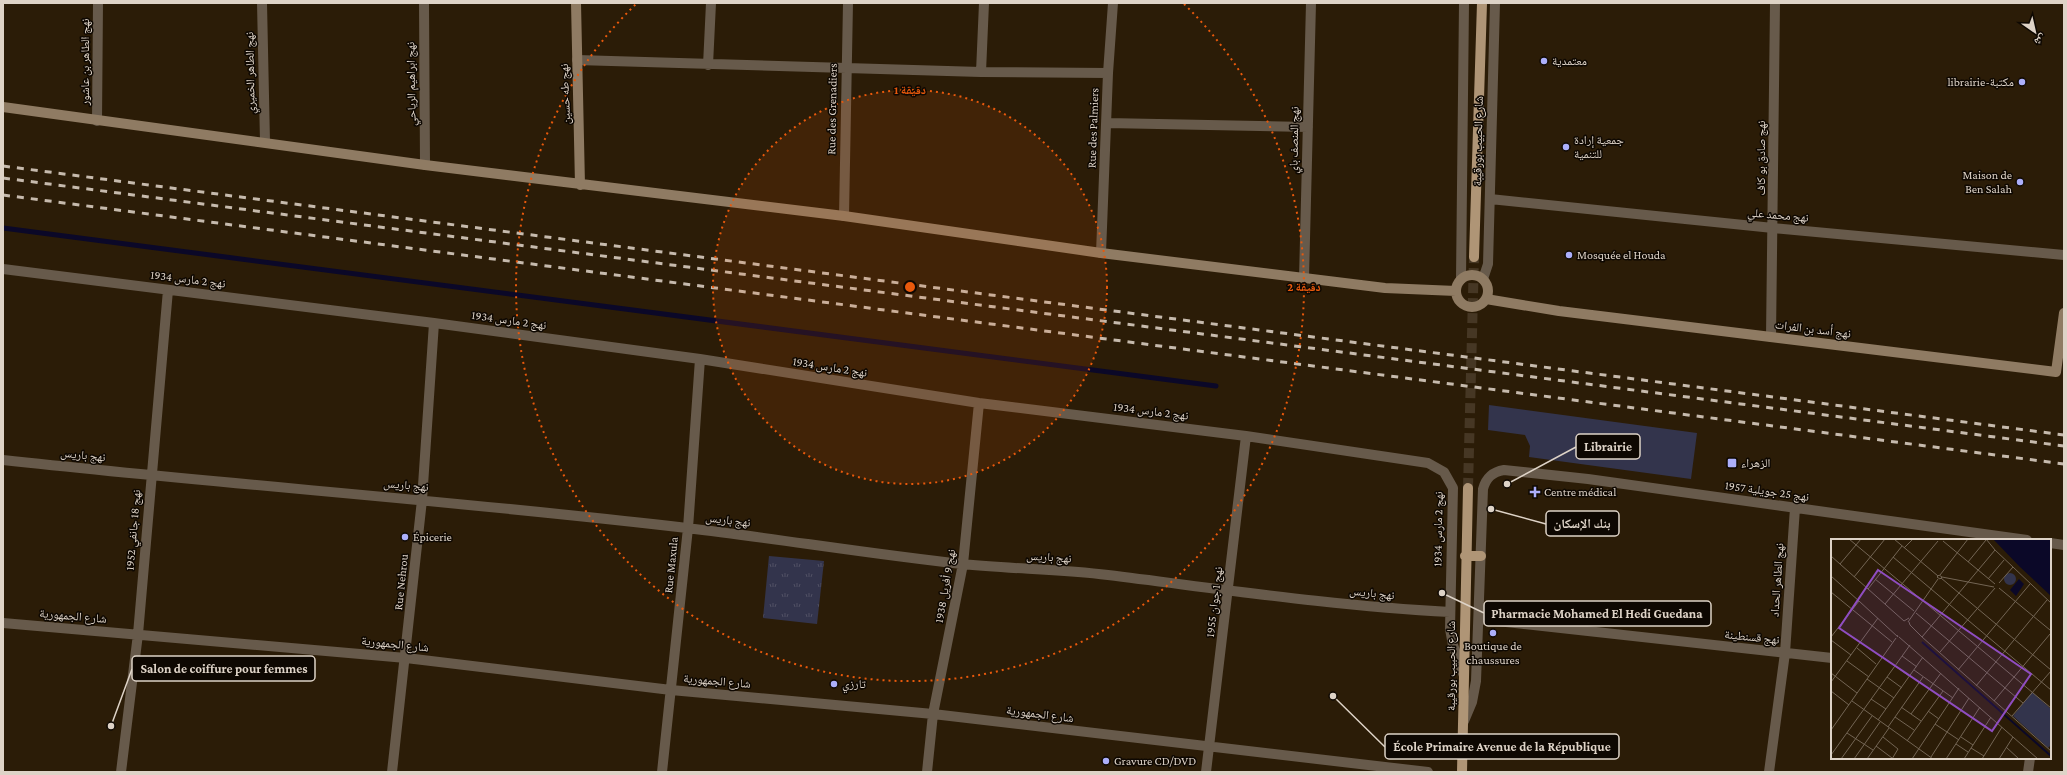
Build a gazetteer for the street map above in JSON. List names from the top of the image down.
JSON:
{
  "streets": {
    "main road": ["شارع الحبيب بورقيبة"],
    "street": [
      "نهج الطاهر بن عاشور",
      "نهج الطاهر الخميري",
      "نهج ابراهيم الرياحي",
      "نهج طه حسين",
      "Rue des Grenadiers",
      "Rue des Palmiers",
      "نهج المنصف باي",
      "نهج صادق بو كاف",
      "نهج محمد علي",
      "نهج 2 مارس 1934",
      "نهج أسد بن الفرات",
      "نهج باريس",
      "نهج 25 جويلية 1957",
      "نهج 18 جانفي 1952",
      "Rue Maxula",
      "نهج الطاهر الحداد",
      "Rue Nehrou",
      "نهج 9 أفريل 1938",
      "نهج 1 جوان 1955",
      "شارع الجمهورية",
      "نهج قسنطينة"
    ]
  },
  "crossings": [
    ["شارع الحبيب بورقيبة", "نهج محمد علي"],
    ["شارع الحبيب بورقيبة", "نهج 2 مارس 1934"],
    ["شارع الحبيب بورقيبة", "نهج أسد بن الفرات"],
    ["نهج صادق بو كاف", "نهج محمد علي"],
    ["نهج صادق بو كاف", "نهج أسد بن الفرات"],
    ["نهج 2 مارس 1934", "نهج باريس"],
    ["نهج 2 مارس 1934", "نهج 18 جانفي 1952"],
    ["نهج 2 مارس 1934", "Rue Maxula"],
    ["نهج 2 مارس 1934", "Rue Nehrou"],
    ["نهج 2 مارس 1934", "نهج 9 أفريل 1938"],
    ["نهج 2 مارس 1934", "نهج 1 جوان 1955"],
    ["نهج باريس", "نهج 18 جانفي 1952"],
    ["نهج باريس", "Rue Maxula"],
    ["نهج باريس", "Rue Nehrou"],
    ["نهج باريس", "نهج 9 أفريل 1938"],
    ["نهج باريس", "نهج 1 جوان 1955"],
    ["نهج 25 جويلية 1957", "نهج الطاهر الحداد"],
    ["نهج 18 جانفي 1952", "شارع الجمهورية"],
    ["Rue Maxula", "شارع الجمهورية"],
    ["نهج الطاهر الحداد", "نهج قسنطينة"],
    ["Rue Nehrou", "شارع الجمهورية"],
    ["نهج 9 أفريل 1938", "شارع الجمهورية"],
    ["نهج 1 جوان 1955", "شارع الجمهورية"]
  ],
  "places": {
    "other": [
      "معتمدية",
      "librairie-مكتبة",
      "جمعية إرادة للتنمية",
      "Maison de Ben Salah",
      "Mosquée el Houda",
      "Librairie",
      "بنك الإسكان",
      "Épicerie",
      "Pharmacie Mohamed El Hedi Guedana",
      "Boutique de chaussures",
      "تارزي",
      "École Primaire Avenue de la République",
      "Salon de coiffure pour femmes",
      "Gravure CD/DVD"
    ],
    "transit": ["الزهراء"],
    "health": ["Centre médical"]
  },
  "north": "bottom right",
  "rings": ["1 دقيقة", "2 دقيقة"]
}
